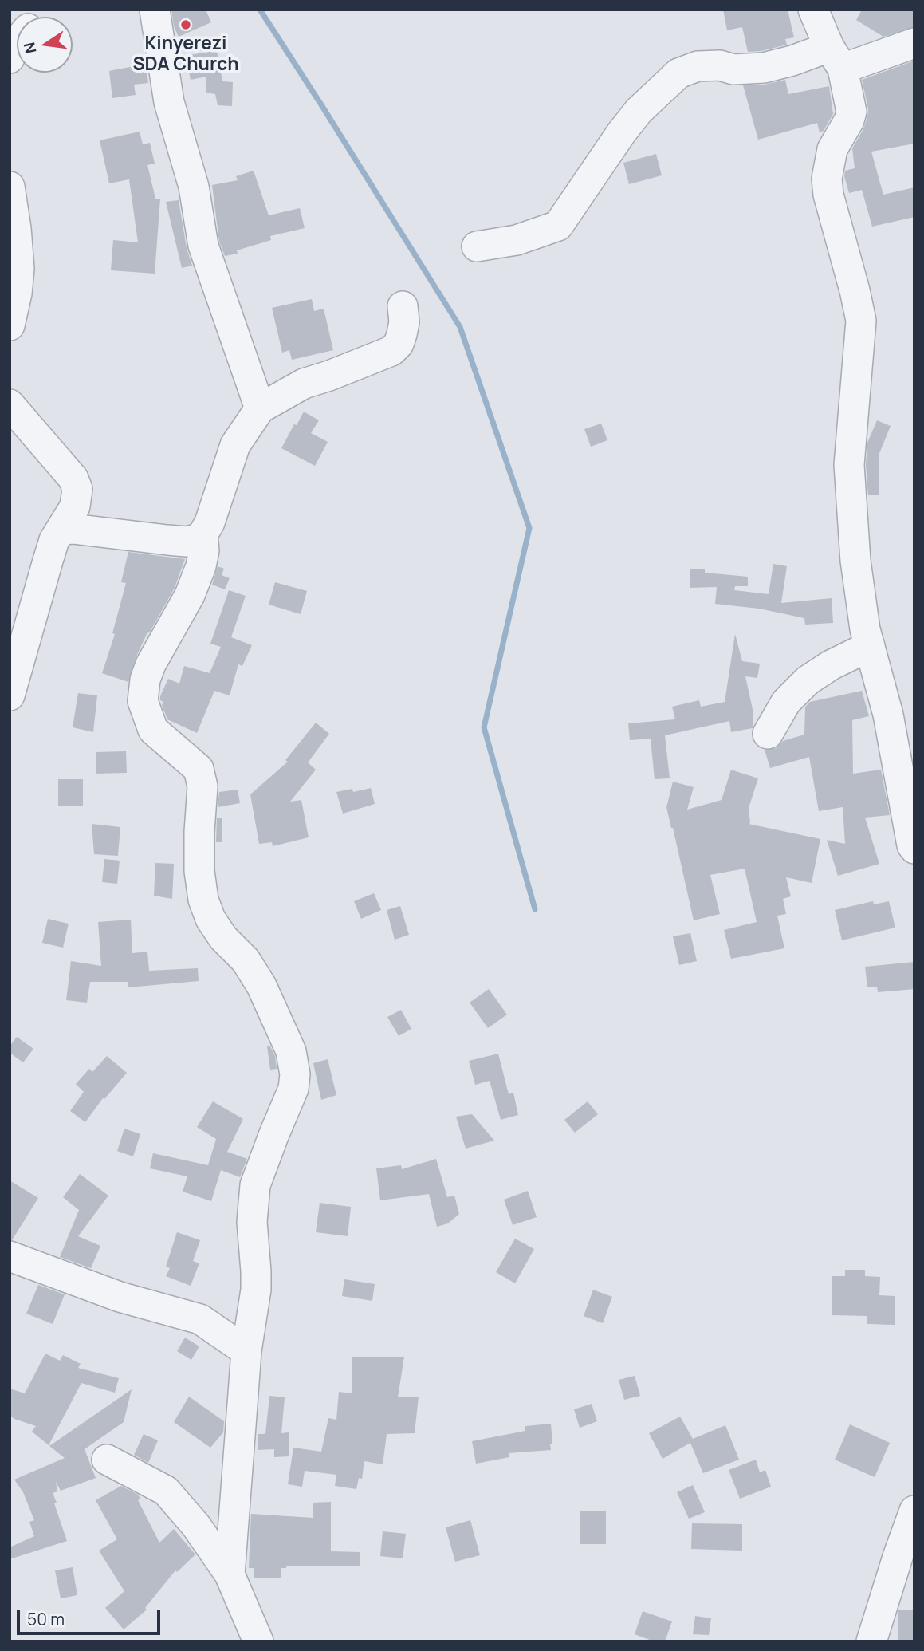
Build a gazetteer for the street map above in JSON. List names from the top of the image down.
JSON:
{
  "places": ["Kinyerezi SDA Church"],
  "scale_bar": "50 m",
  "north": "left"
}
